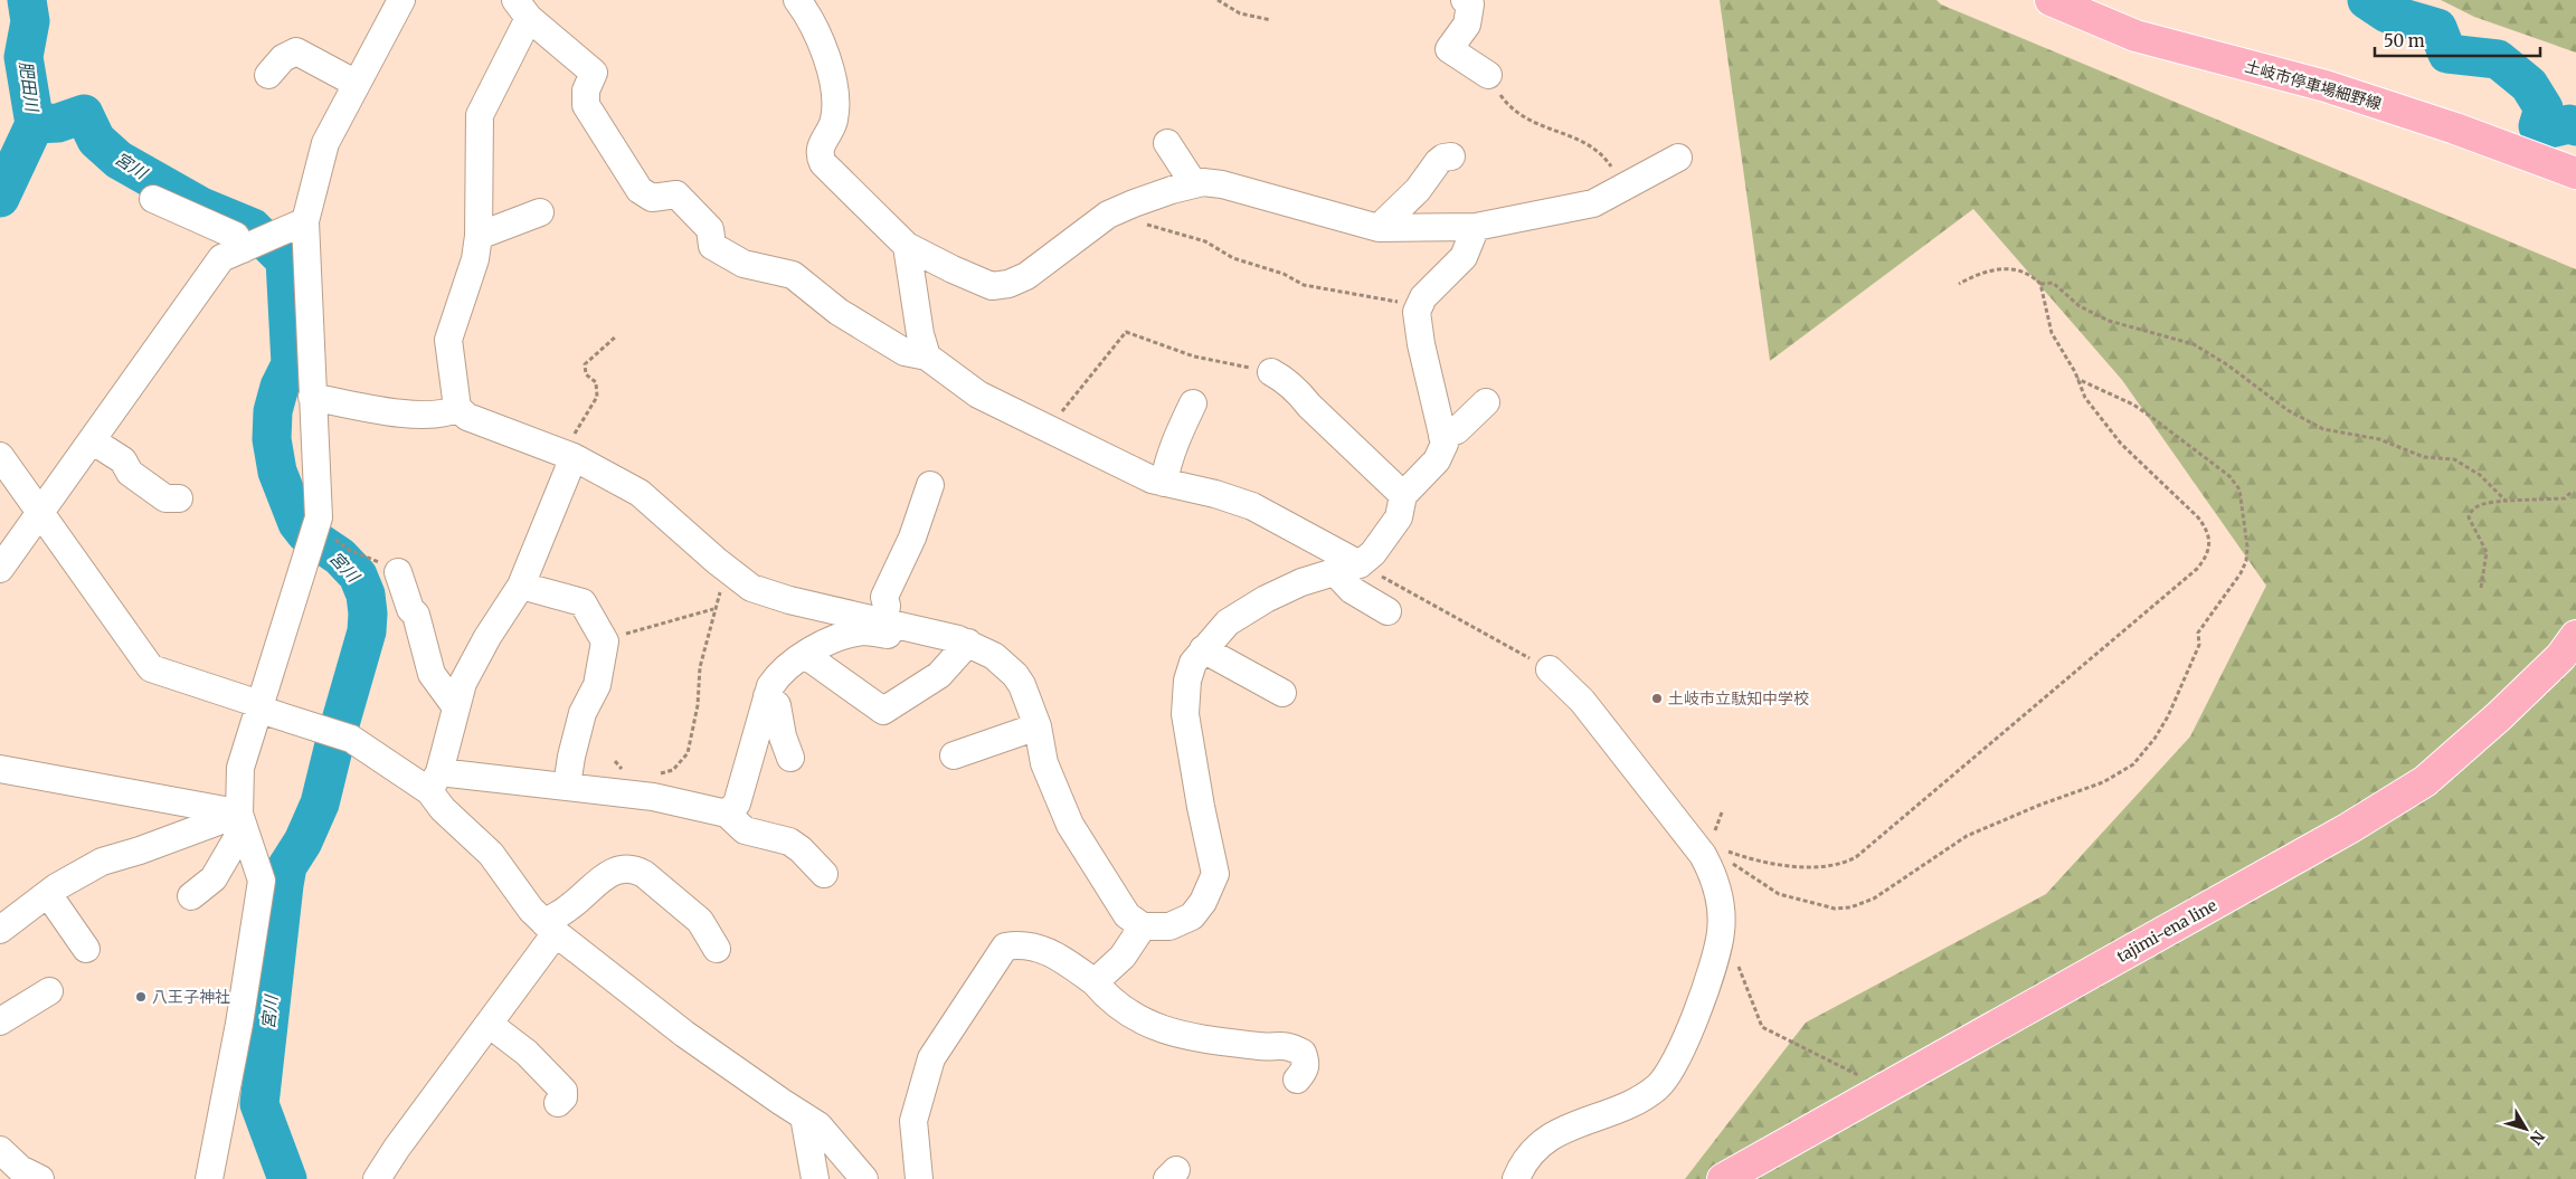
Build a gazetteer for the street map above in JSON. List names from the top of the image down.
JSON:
{
  "streets": {
    "main road": ["土岐市停車場細野線", "tajimi-ena line"]
  },
  "water": ["肥田川", "宮川"],
  "places": ["土岐市立駄知中学校", "八王子神社"],
  "scale_bar": "50 m",
  "north": "bottom right"
}
